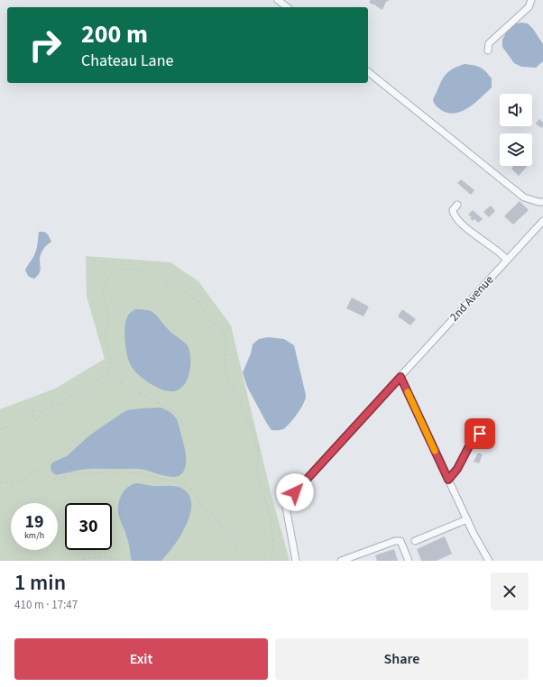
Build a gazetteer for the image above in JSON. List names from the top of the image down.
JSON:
{
  "streets": {
    "street": ["2nd Avenue"]
  },
  "page": {
    "turn": ["200 m", "Chateau Lane"],
    "speed": "19 km/h",
    "limit": "30",
    "heading": ["1 min", "410 m · 17:47"],
    "buttons": ["Exit", "Share"]
  }
}
